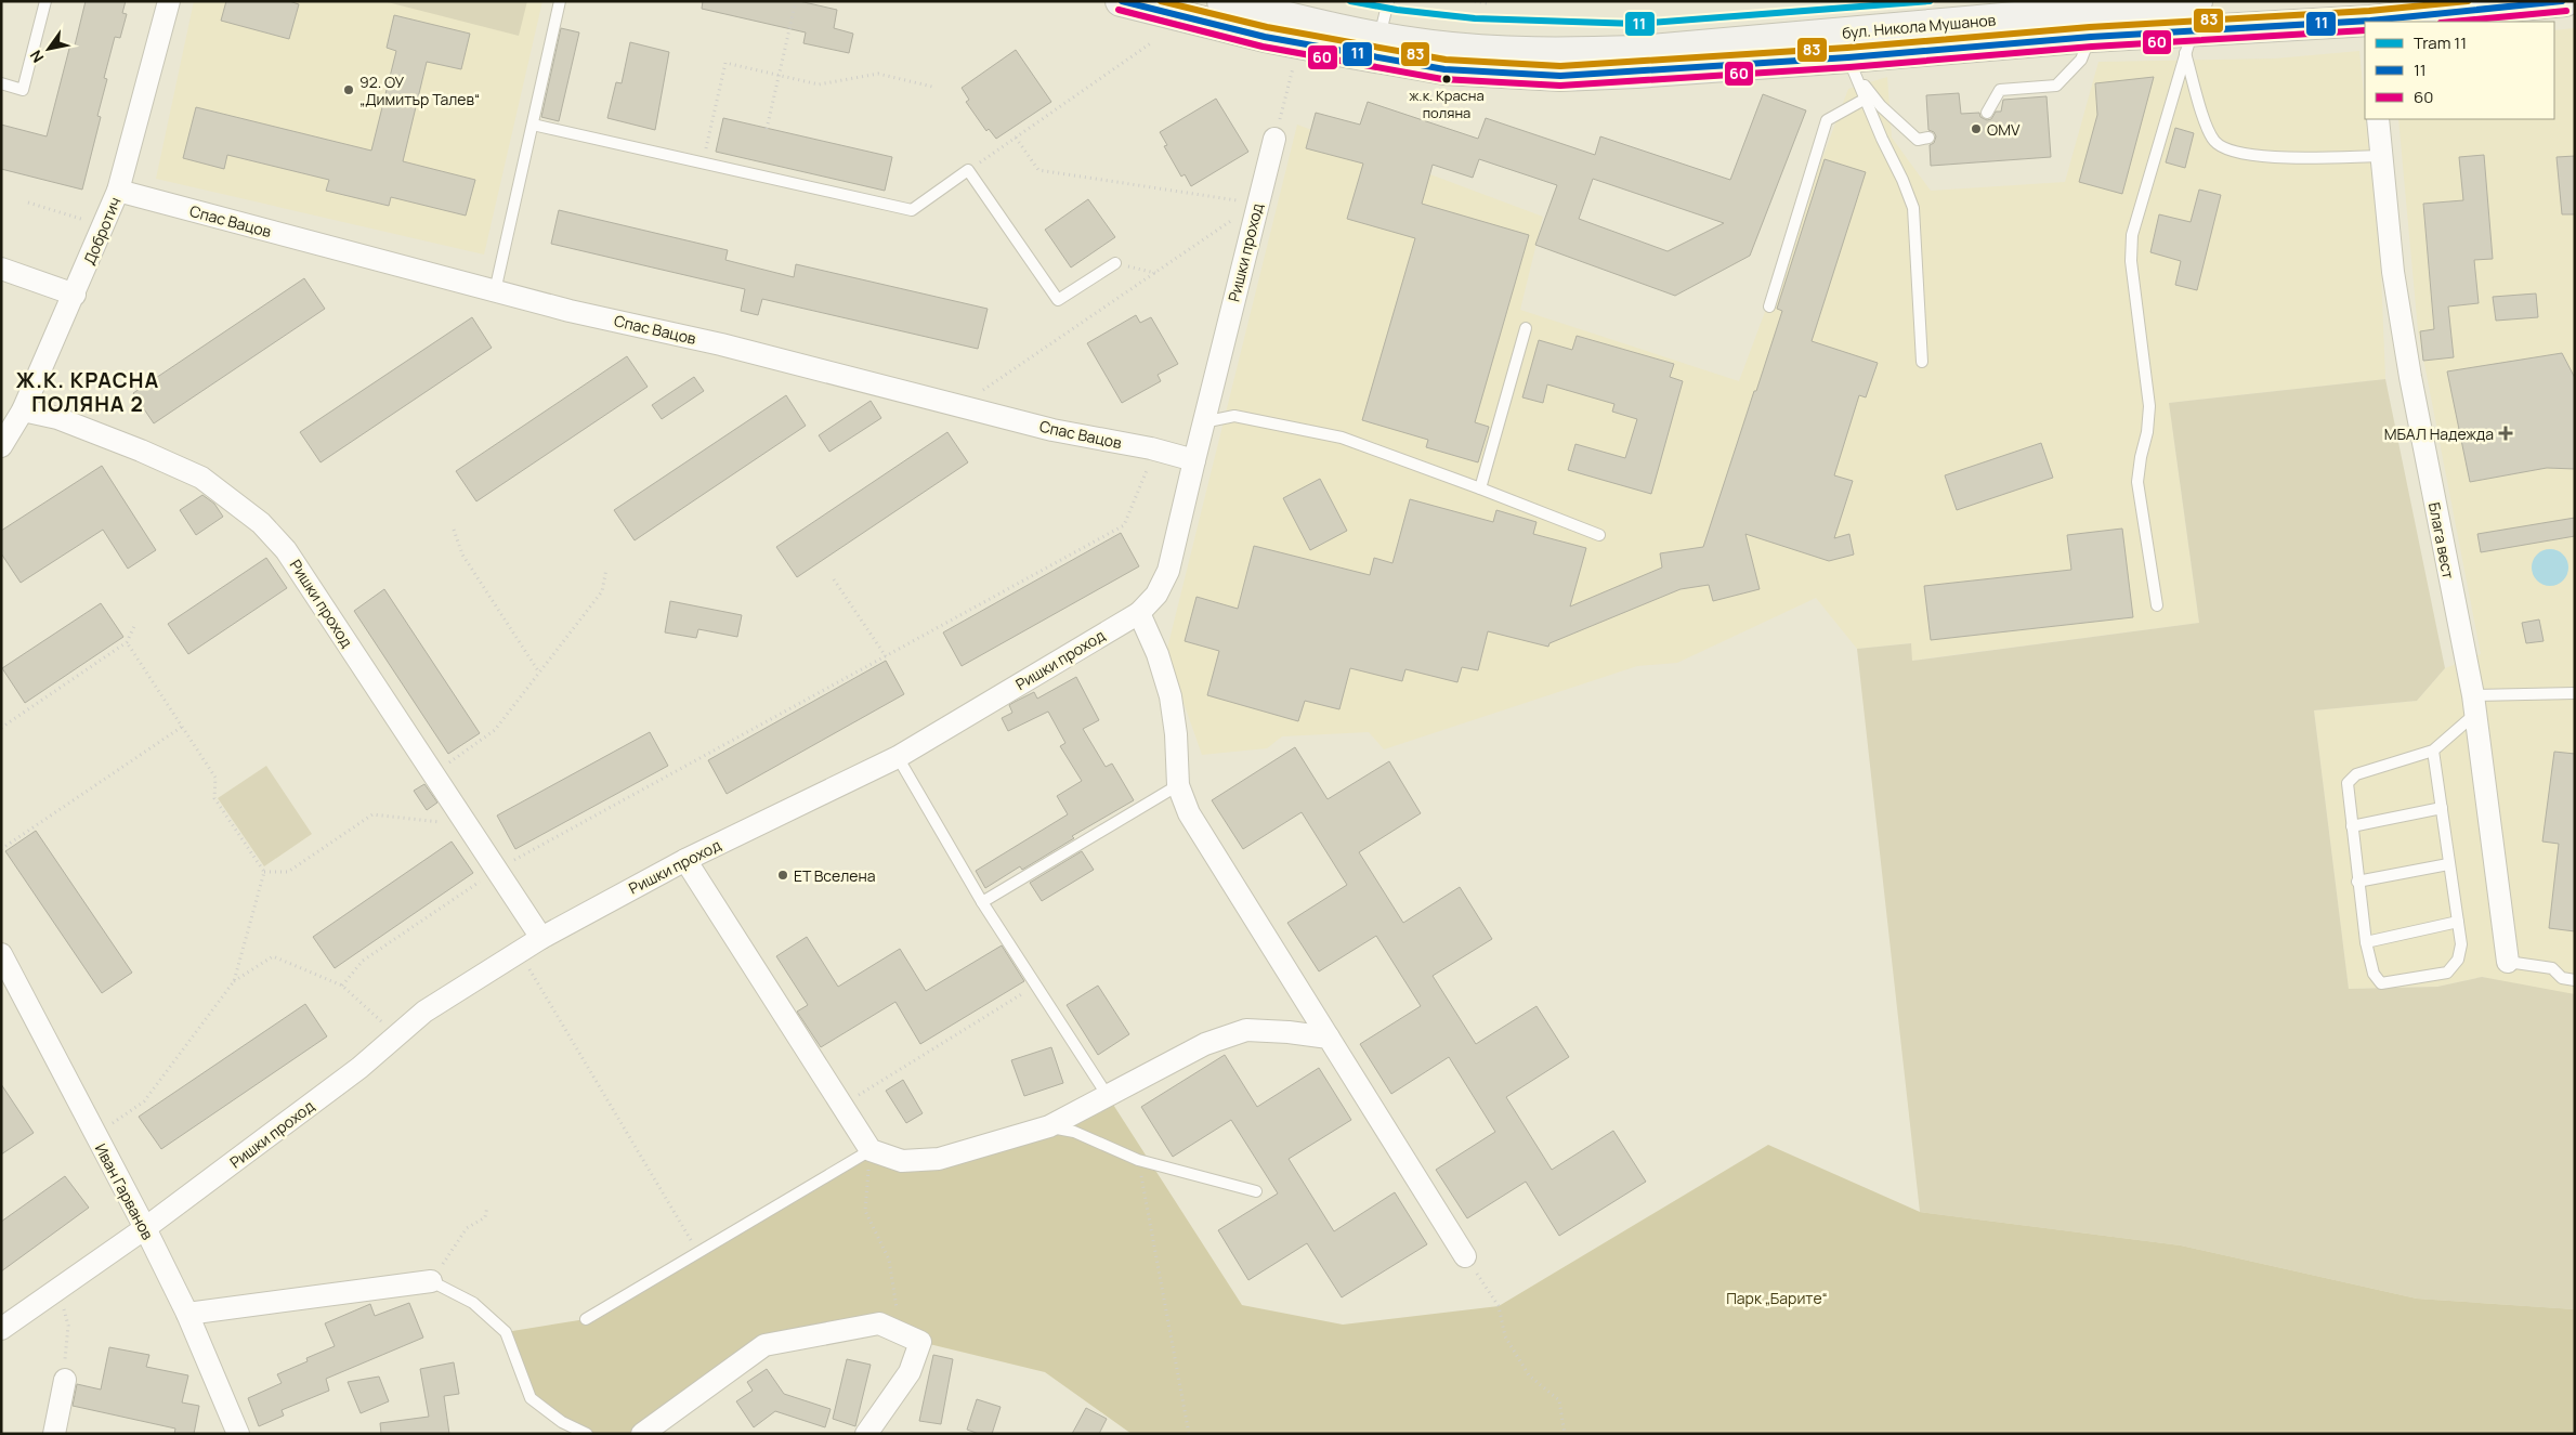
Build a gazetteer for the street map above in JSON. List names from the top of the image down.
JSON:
{
  "streets": {
    "main road": ["бул. Никола Мушанов"],
    "street": [
      "Спас Вацов",
      "Добротич",
      "Ришки проход",
      "Блага вест",
      "Иван Гарванов"
    ]
  },
  "crossings": [
    ["Спас Вацов", "Добротич"],
    ["Спас Вацов", "Ришки проход"],
    ["Добротич", "Ришки проход"],
    ["Ришки проход", "Иван Гарванов"]
  ],
  "districts": ["Ж.К. КРАСНА ПОЛЯНА 2"],
  "parks": ["Парк „Барите“"],
  "places": {
    "other": [
      "ж.к. Красна поляна",
      "92. ОУ „Димитър Талев“",
      "OMV",
      "ЕТ Вселена"
    ],
    "health": ["МБАЛ Надежда"]
  },
  "lines": [
    "tram line 11",
    "transit line 11",
    "transit line 83",
    "transit line 60"
  ],
  "legend": ["Tram 11", "11", "60"],
  "north": "bottom left"
}
